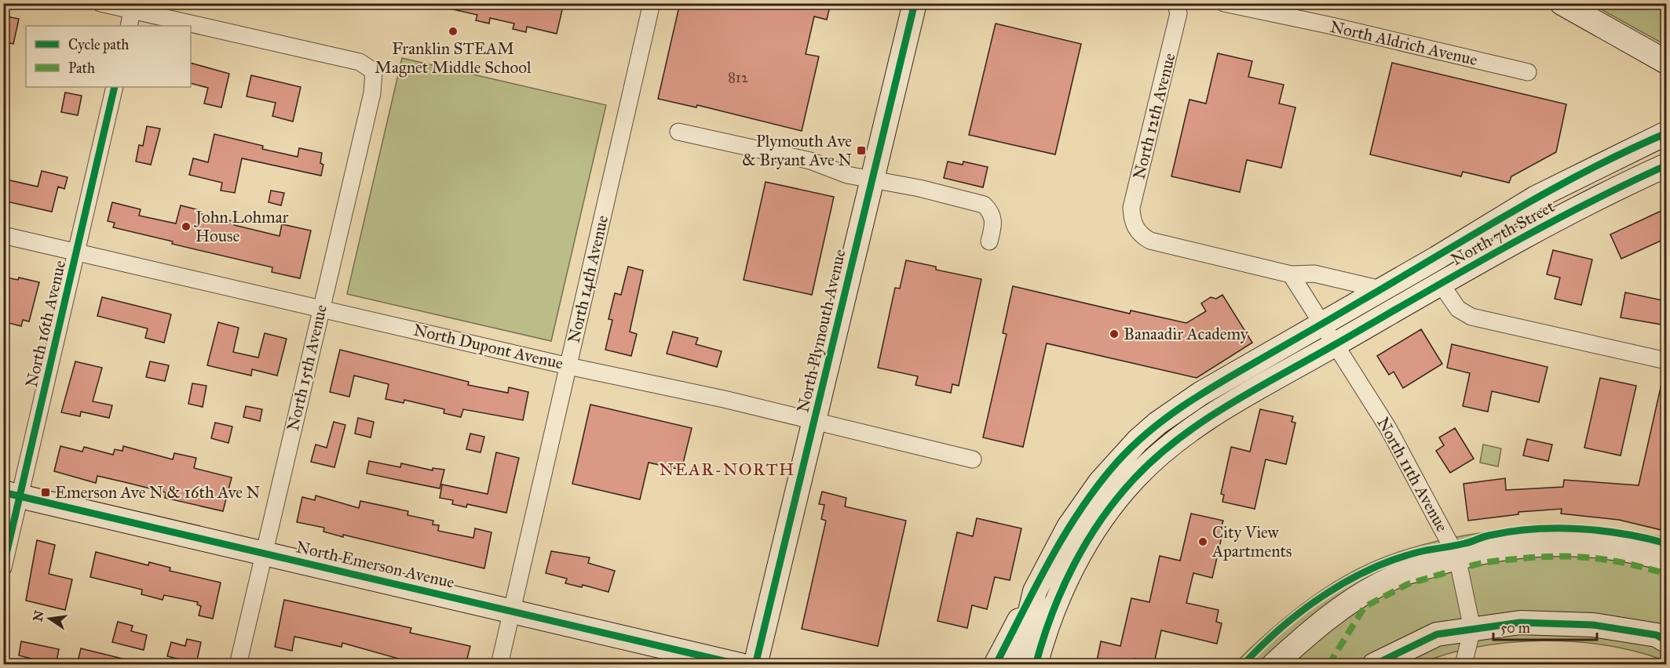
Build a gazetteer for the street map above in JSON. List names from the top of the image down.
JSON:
{
  "streets": {
    "main road": ["North 7th Street", "North Plymouth Avenue", "North Emerson Avenue"],
    "street": [
      "North Aldrich Avenue",
      "North 12th Avenue",
      "North 14th Avenue",
      "North 16th Avenue",
      "North Dupont Avenue",
      "North 15th Avenue",
      "North 11th Avenue"
    ]
  },
  "crossings": [
    ["North 12th Avenue", "North 11th Avenue"],
    ["North 7th Street", "North 11th Avenue"],
    ["North 14th Avenue", "North Dupont Avenue"],
    ["North 14th Avenue", "North Emerson Avenue"],
    ["North 16th Avenue", "North Dupont Avenue"],
    ["North 16th Avenue", "North Emerson Avenue"],
    ["North Plymouth Avenue", "North Dupont Avenue"],
    ["North Dupont Avenue", "North 15th Avenue"],
    ["North 15th Avenue", "North Emerson Avenue"]
  ],
  "districts": ["NEAR-NORTH"],
  "places": {
    "other": [
      "Franklin STEAM Magnet Middle School",
      "John Lohmar House",
      "Banaadir Academy",
      "City View Apartments"
    ],
    "transit": ["Plymouth Ave & Bryant Ave N", "Emerson Ave N & 16th Ave N"]
  },
  "house_numbers": ["812"],
  "legend": ["Cycle path", "Path"],
  "scale_bar": "50 m",
  "north": "left"
}
